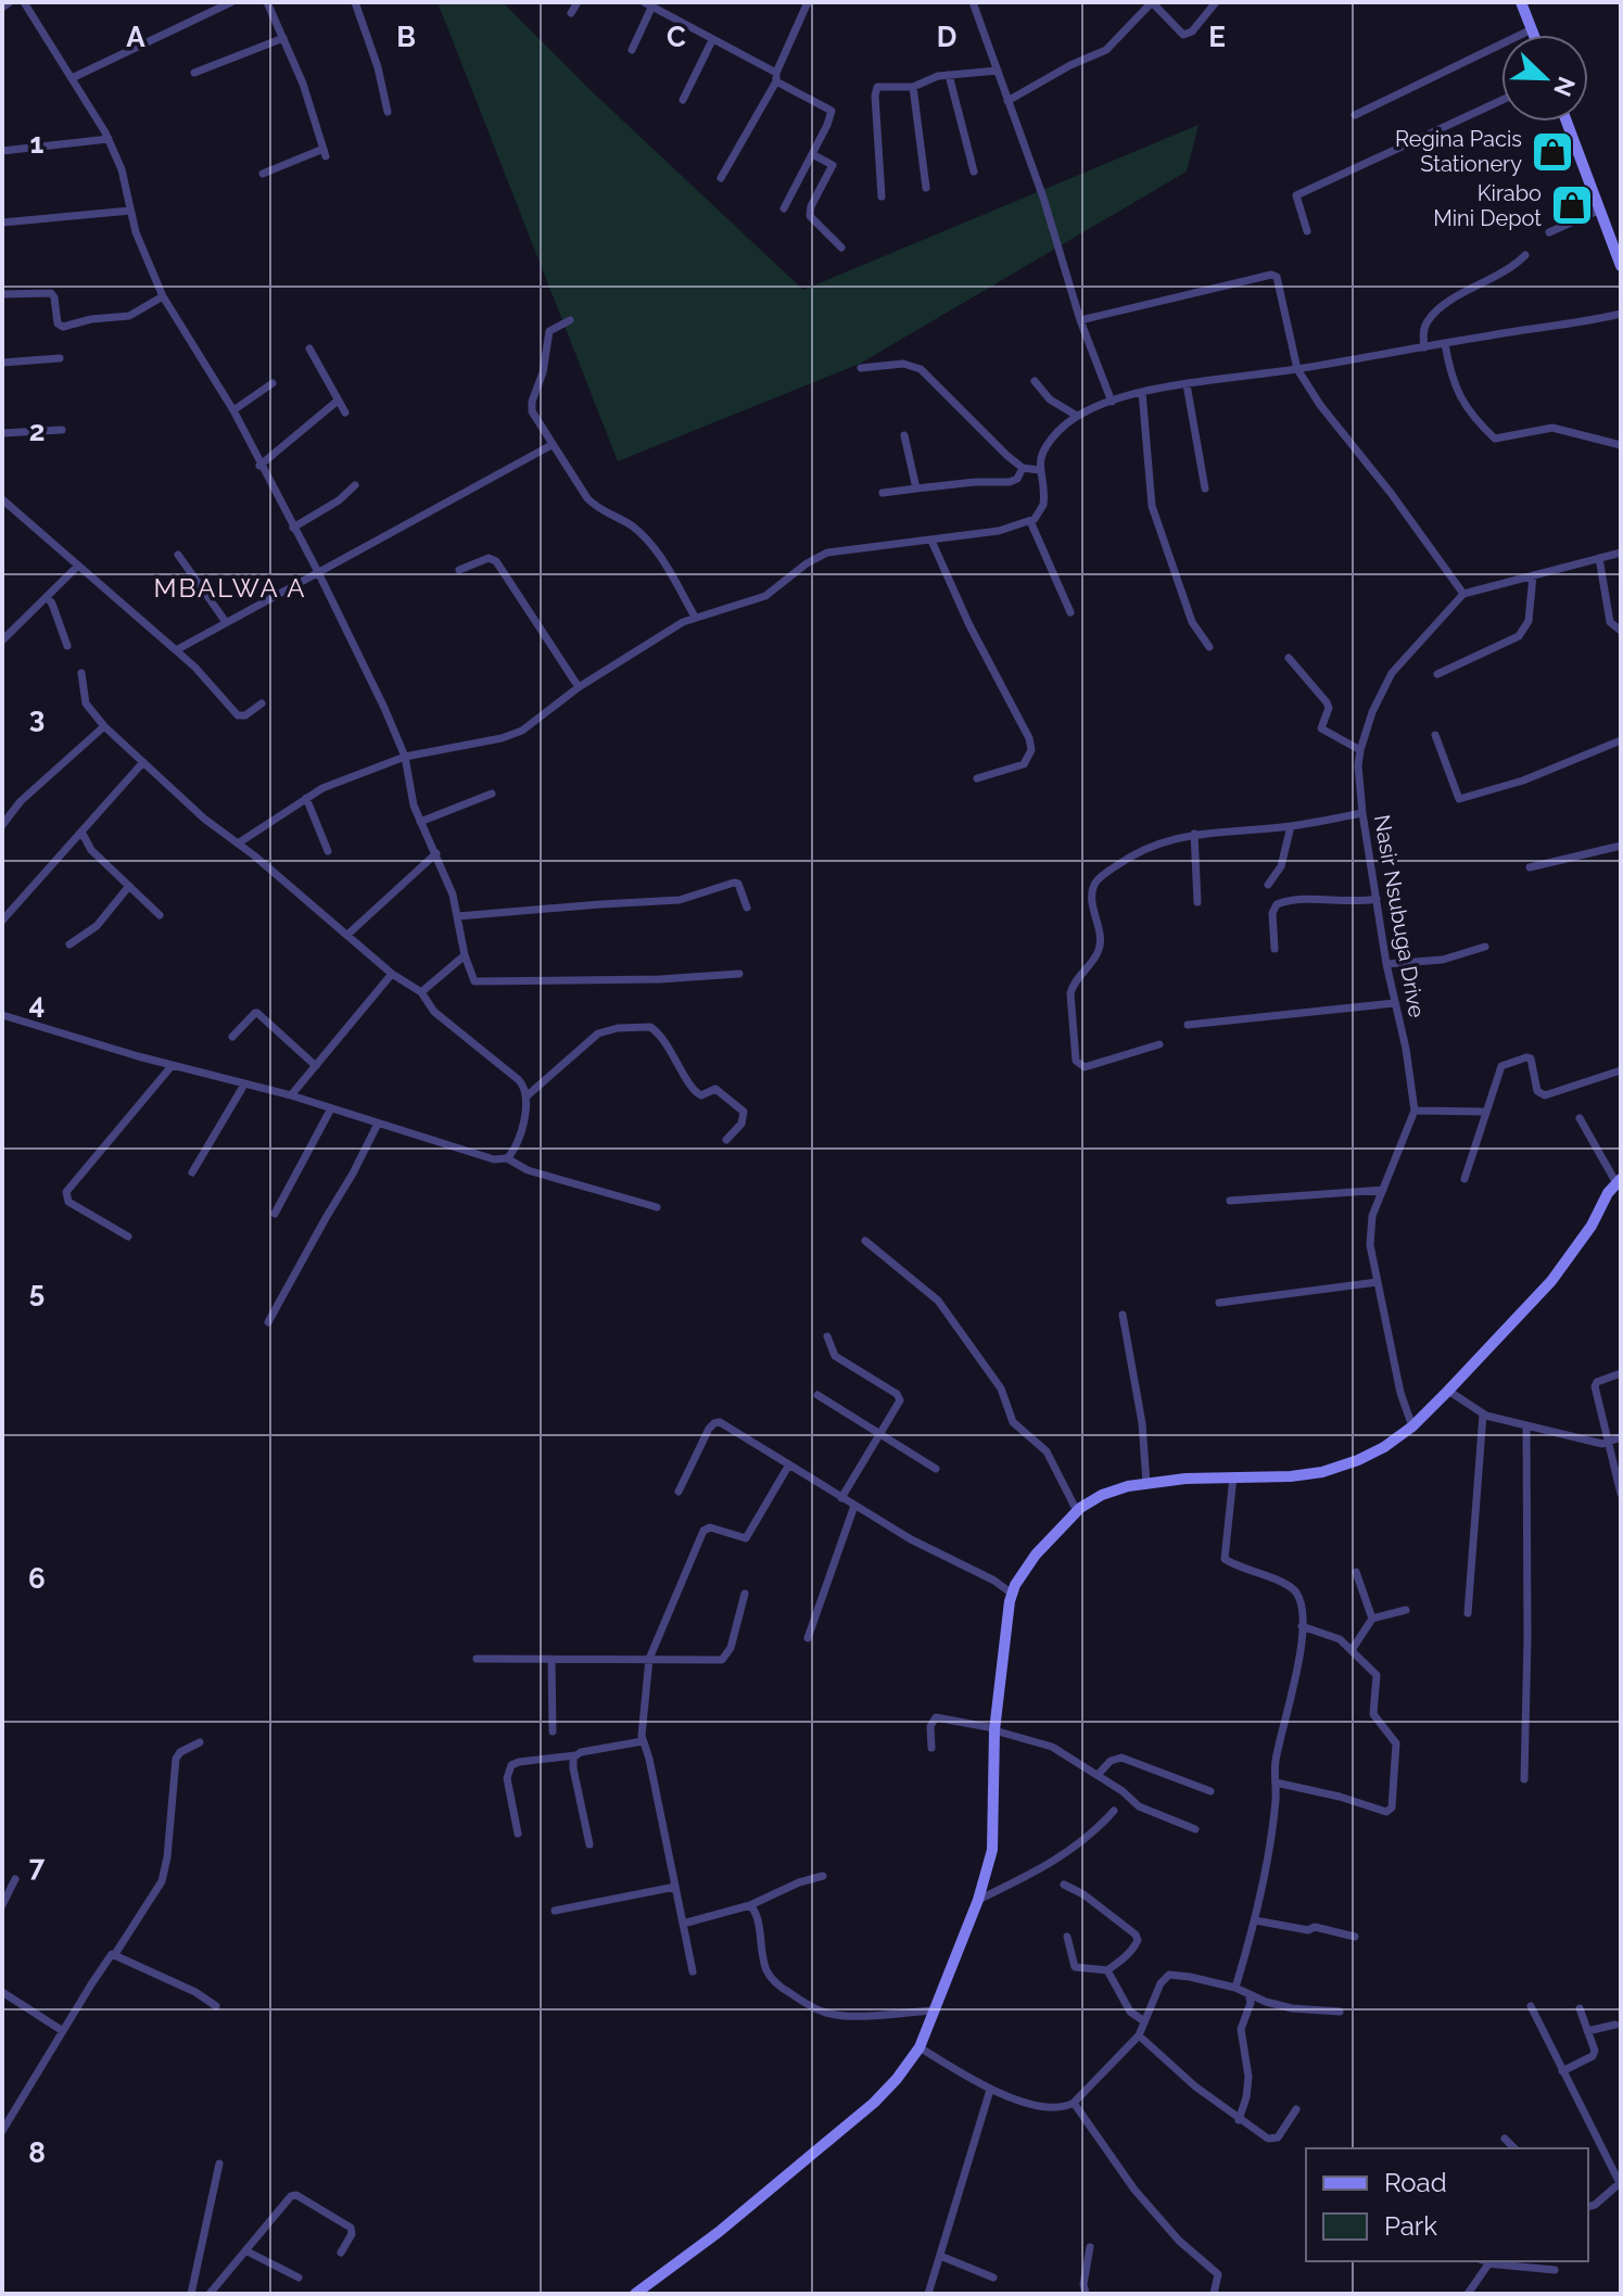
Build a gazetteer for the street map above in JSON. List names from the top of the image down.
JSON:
{
  "streets": {
    "street": ["Nasir Nsubuga Drive"]
  },
  "districts": ["MBALWA A"],
  "places": {
    "shop": ["Regina Pacis Stationery", "Kirabo Mini Depot"]
  },
  "legend": ["Road", "Park"],
  "north": "bottom right",
  "grid": {
    "columns": [
      "A",
      "B",
      "C",
      "D",
      "E"
    ],
    "rows": [
      "1",
      "2",
      "3",
      "4",
      "5",
      "6",
      "7",
      "8"
    ]
  }
}
